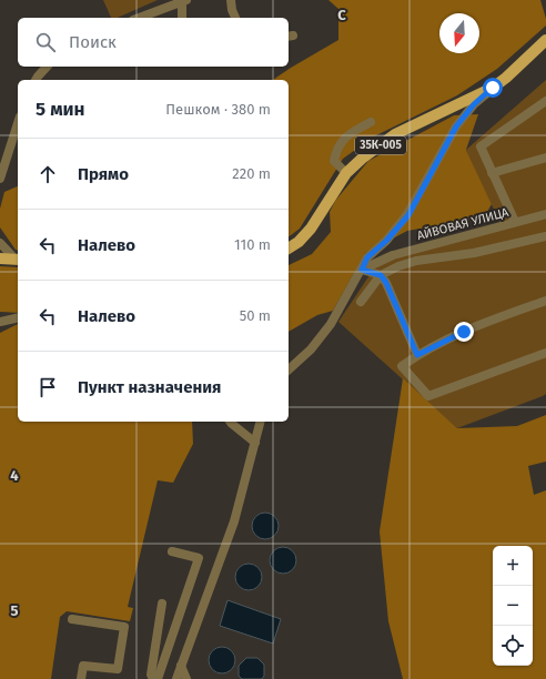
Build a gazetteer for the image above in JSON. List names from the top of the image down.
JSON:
{
  "streets": {
    "main road": ["35К-005"],
    "street": ["АЙВОВАЯ УЛИЦА"]
  },
  "north": "bottom",
  "page": {
    "search": "Поиск",
    "heading": ["5 мин", "Пешком · 380 m"],
    "list": [
      ["Прямо", "220 m"],
      ["Налево", "110 m"],
      ["Налево", "50 m"],
      "Пункт назначения"
    ],
    "map_buttons": ["+", "−"]
  },
  "grid": {
    "columns": ["C"],
    "rows": ["4", "5"]
  }
}
